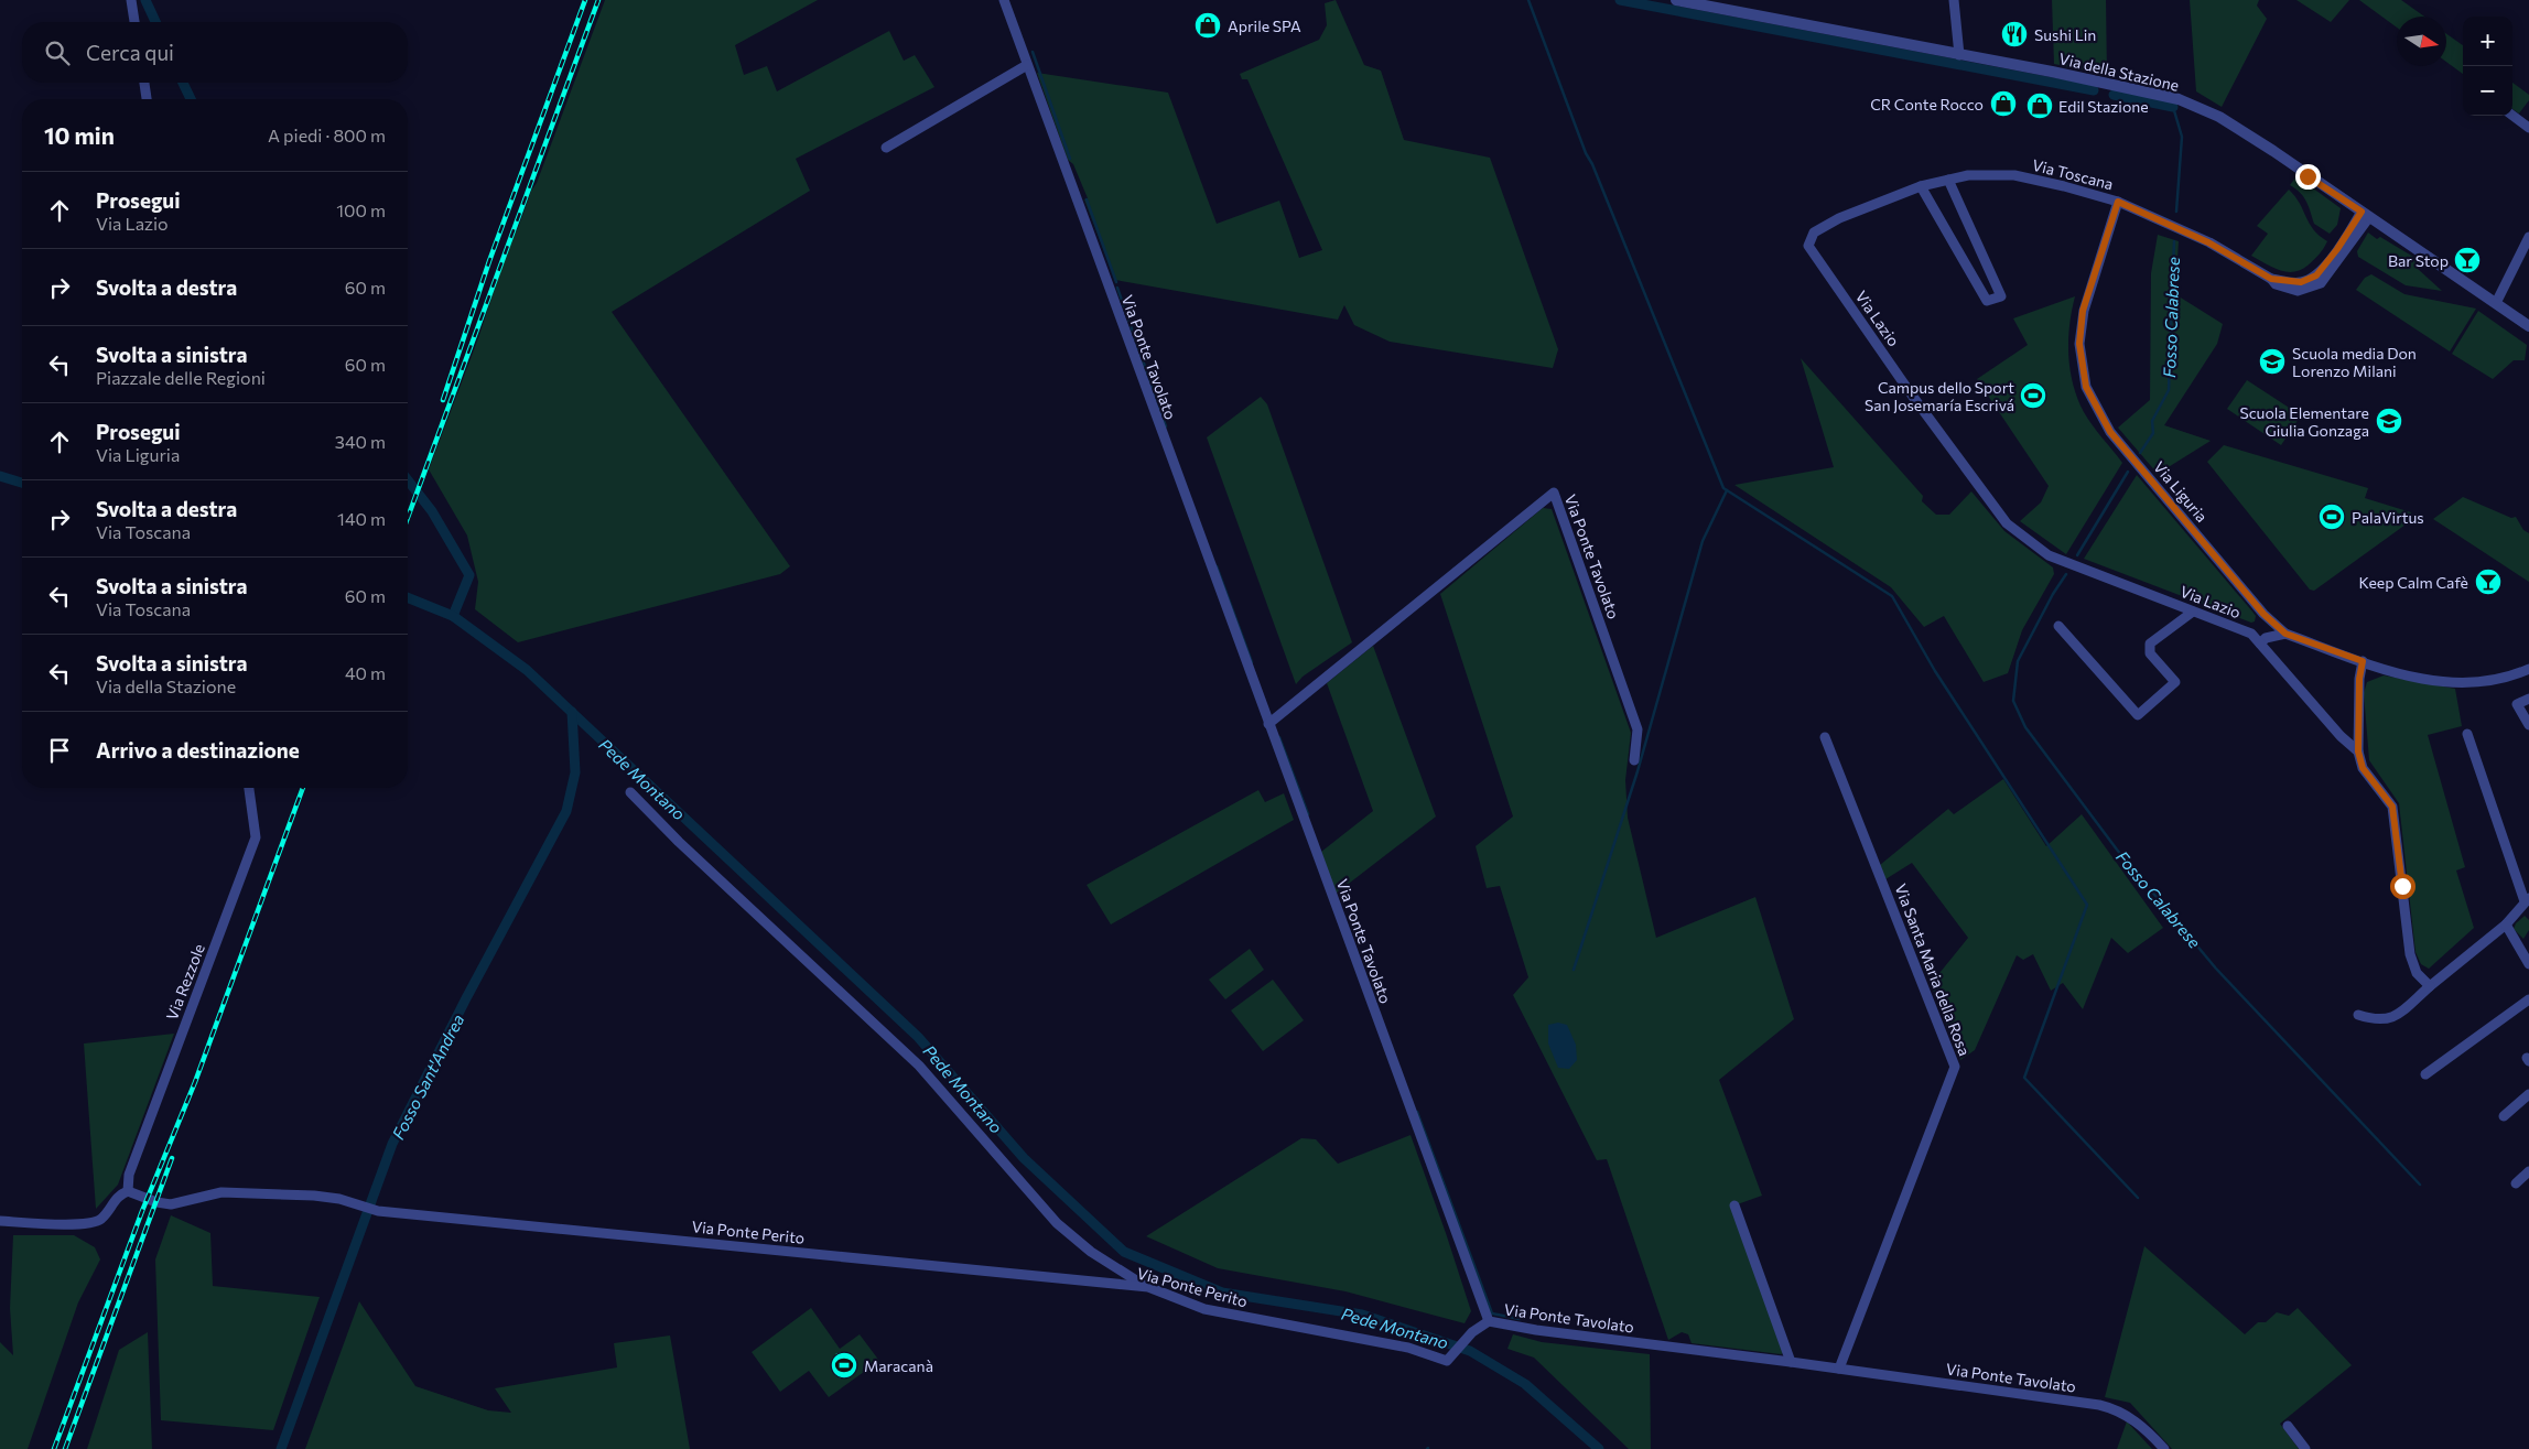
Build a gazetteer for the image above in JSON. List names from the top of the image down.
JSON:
{
  "streets": {
    "street": [
      "Via della Stazione",
      "Via Toscana",
      "Via Lazio",
      "Via Ponte Tavolato",
      "Via Liguria",
      "Via Santa Maria della Rosa",
      "Via Rezzole",
      "Via Ponte Perito"
    ]
  },
  "crossings": [
    ["Via della Stazione", "Via Toscana"],
    ["Via Toscana", "Via Lazio"],
    ["Via Toscana", "Via Liguria"],
    ["Via Ponte Tavolato", "Via Santa Maria della Rosa"],
    ["Via Ponte Tavolato", "Via Ponte Perito"],
    ["Via Rezzole", "Via Ponte Perito"]
  ],
  "water": ["Fosso Calabrese", "Pede Montano", "Fosso Sant'Andrea"],
  "places": {
    "shop": ["Aprile SPA", "CR Conte Rocco", "Edil Stazione"],
    "restaurant": ["Sushi Lin"],
    "bar": ["Bar Stop", "Keep Calm Cafè"],
    "school or university": ["Scuola media Don Lorenzo Milani", "Scuola Elementare Giulia Gonzaga"],
    "sports": ["Campus dello Sport San Josemaría Escrivá", "PalaVirtus", "Maracanà"]
  },
  "north": "right",
  "page": {
    "map_buttons": ["+", "−"],
    "search": "Cerca qui",
    "heading": ["10 min", "A piedi · 800 m"],
    "list": [
      ["Prosegui", "Via Lazio", "100 m"],
      ["Svolta a destra", "60 m"],
      ["Svolta a sinistra", "Piazzale delle Regioni", "60 m"],
      ["Prosegui", "Via Liguria", "340 m"],
      ["Svolta a destra", "Via Toscana", "140 m"],
      ["Svolta a sinistra", "Via Toscana", "60 m"],
      ["Svolta a sinistra", "Via della Stazione", "40 m"],
      "Arrivo a destinazione"
    ]
  }
}
